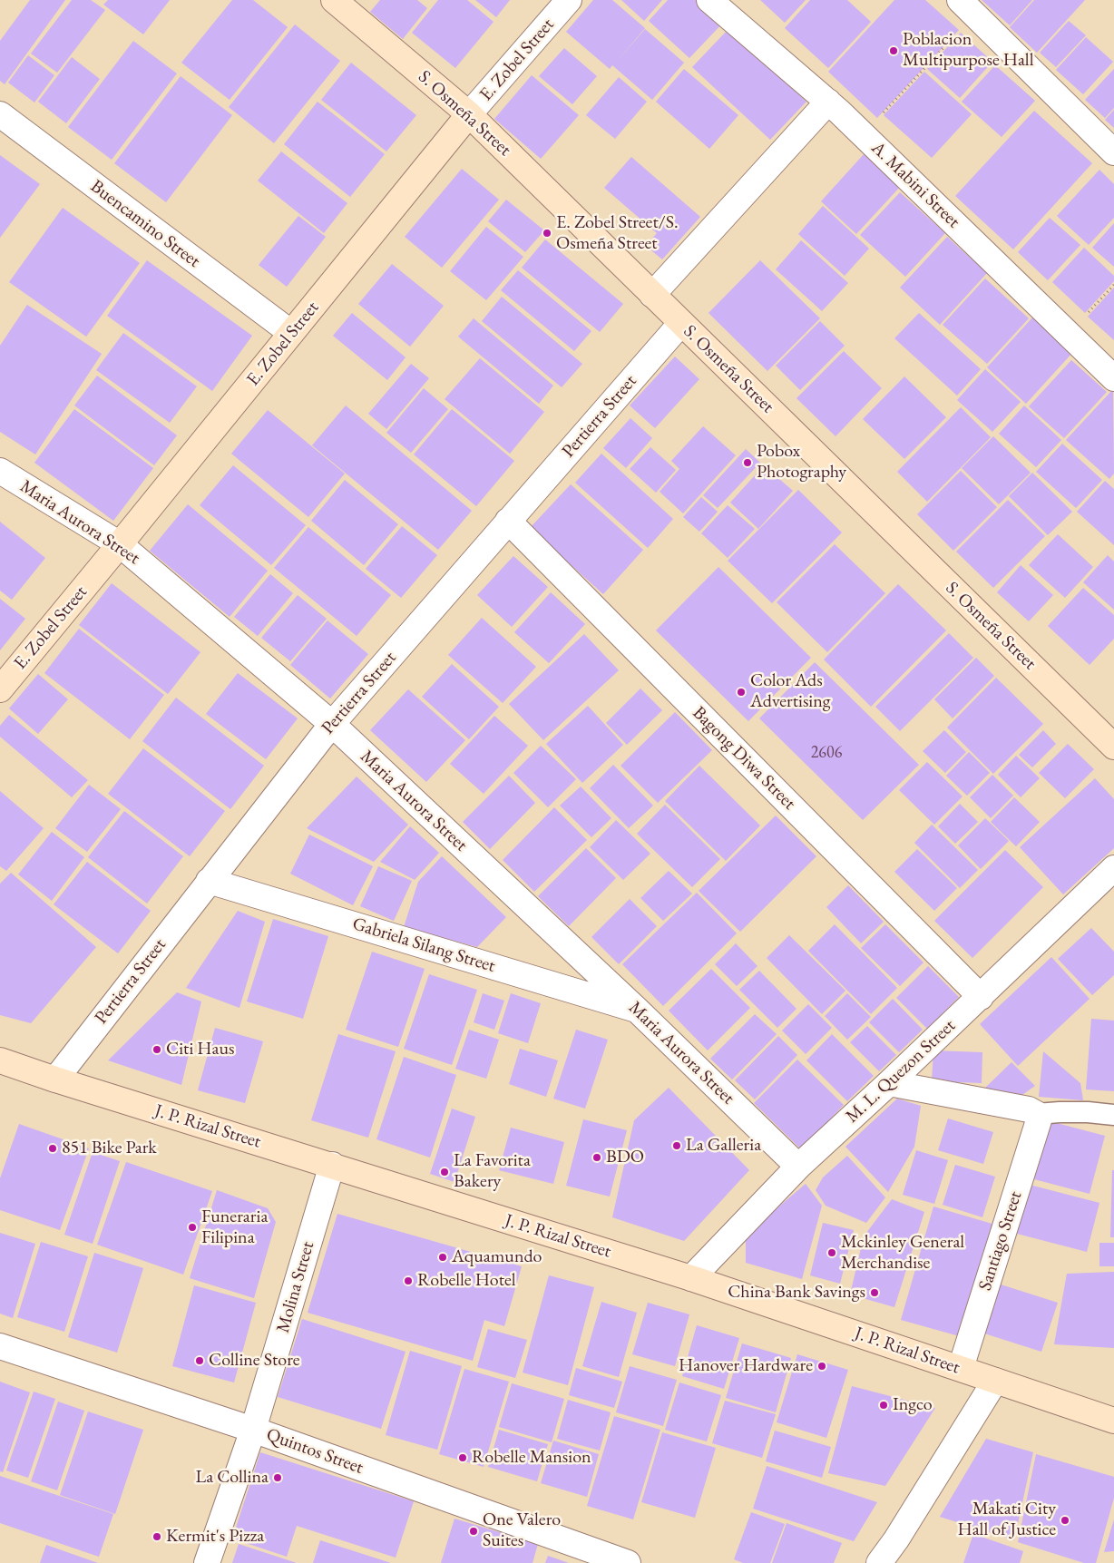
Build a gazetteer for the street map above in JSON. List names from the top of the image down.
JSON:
{
  "streets": {
    "street": [
      "E. Zobel Street",
      "S. Osmeña Street",
      "A. Mabini Street",
      "Buencamino Street",
      "Pertierra Street",
      "Maria Aurora Street",
      "Bagong Diwa Street",
      "Gabriela Silang Street",
      "M. L. Quezon Street",
      "J. P. Rizal Street",
      "Santiago Street",
      "Molina Street",
      "Quintos Street"
    ]
  },
  "crossings": [
    ["E. Zobel Street", "S. Osmeña Street"],
    ["E. Zobel Street", "Buencamino Street"],
    ["E. Zobel Street", "Maria Aurora Street"],
    ["S. Osmeña Street", "Pertierra Street"],
    ["Pertierra Street", "Maria Aurora Street"],
    ["Pertierra Street", "Bagong Diwa Street"],
    ["Pertierra Street", "Gabriela Silang Street"],
    ["Pertierra Street", "J. P. Rizal Street"],
    ["Maria Aurora Street", "Gabriela Silang Street"],
    ["Maria Aurora Street", "M. L. Quezon Street"],
    ["Bagong Diwa Street", "M. L. Quezon Street"],
    ["M. L. Quezon Street", "J. P. Rizal Street"],
    ["J. P. Rizal Street", "Santiago Street"],
    ["J. P. Rizal Street", "Molina Street"],
    ["Molina Street", "Quintos Street"]
  ],
  "places": [
    "Poblacion Multipurpose Hall",
    "E. Zobel Street/S. Osmeña Street",
    "Pobox Photography",
    "Color Ads Advertising",
    "Citi Haus",
    "La Galleria",
    "851 Bike Park",
    "BDO",
    "La Favorita Bakery",
    "Funeraria Filipina",
    "Mckinley General Merchandise",
    "Aquamundo",
    "Robelle Hotel",
    "China Bank Savings",
    "Colline Store",
    "Hanover Hardware",
    "Ingco",
    "Robelle Mansion",
    "La Collina",
    "Makati City Hall of Justice",
    "One Valero Suites",
    "Kermit's Pizza"
  ],
  "house_numbers": ["2606"]
}
